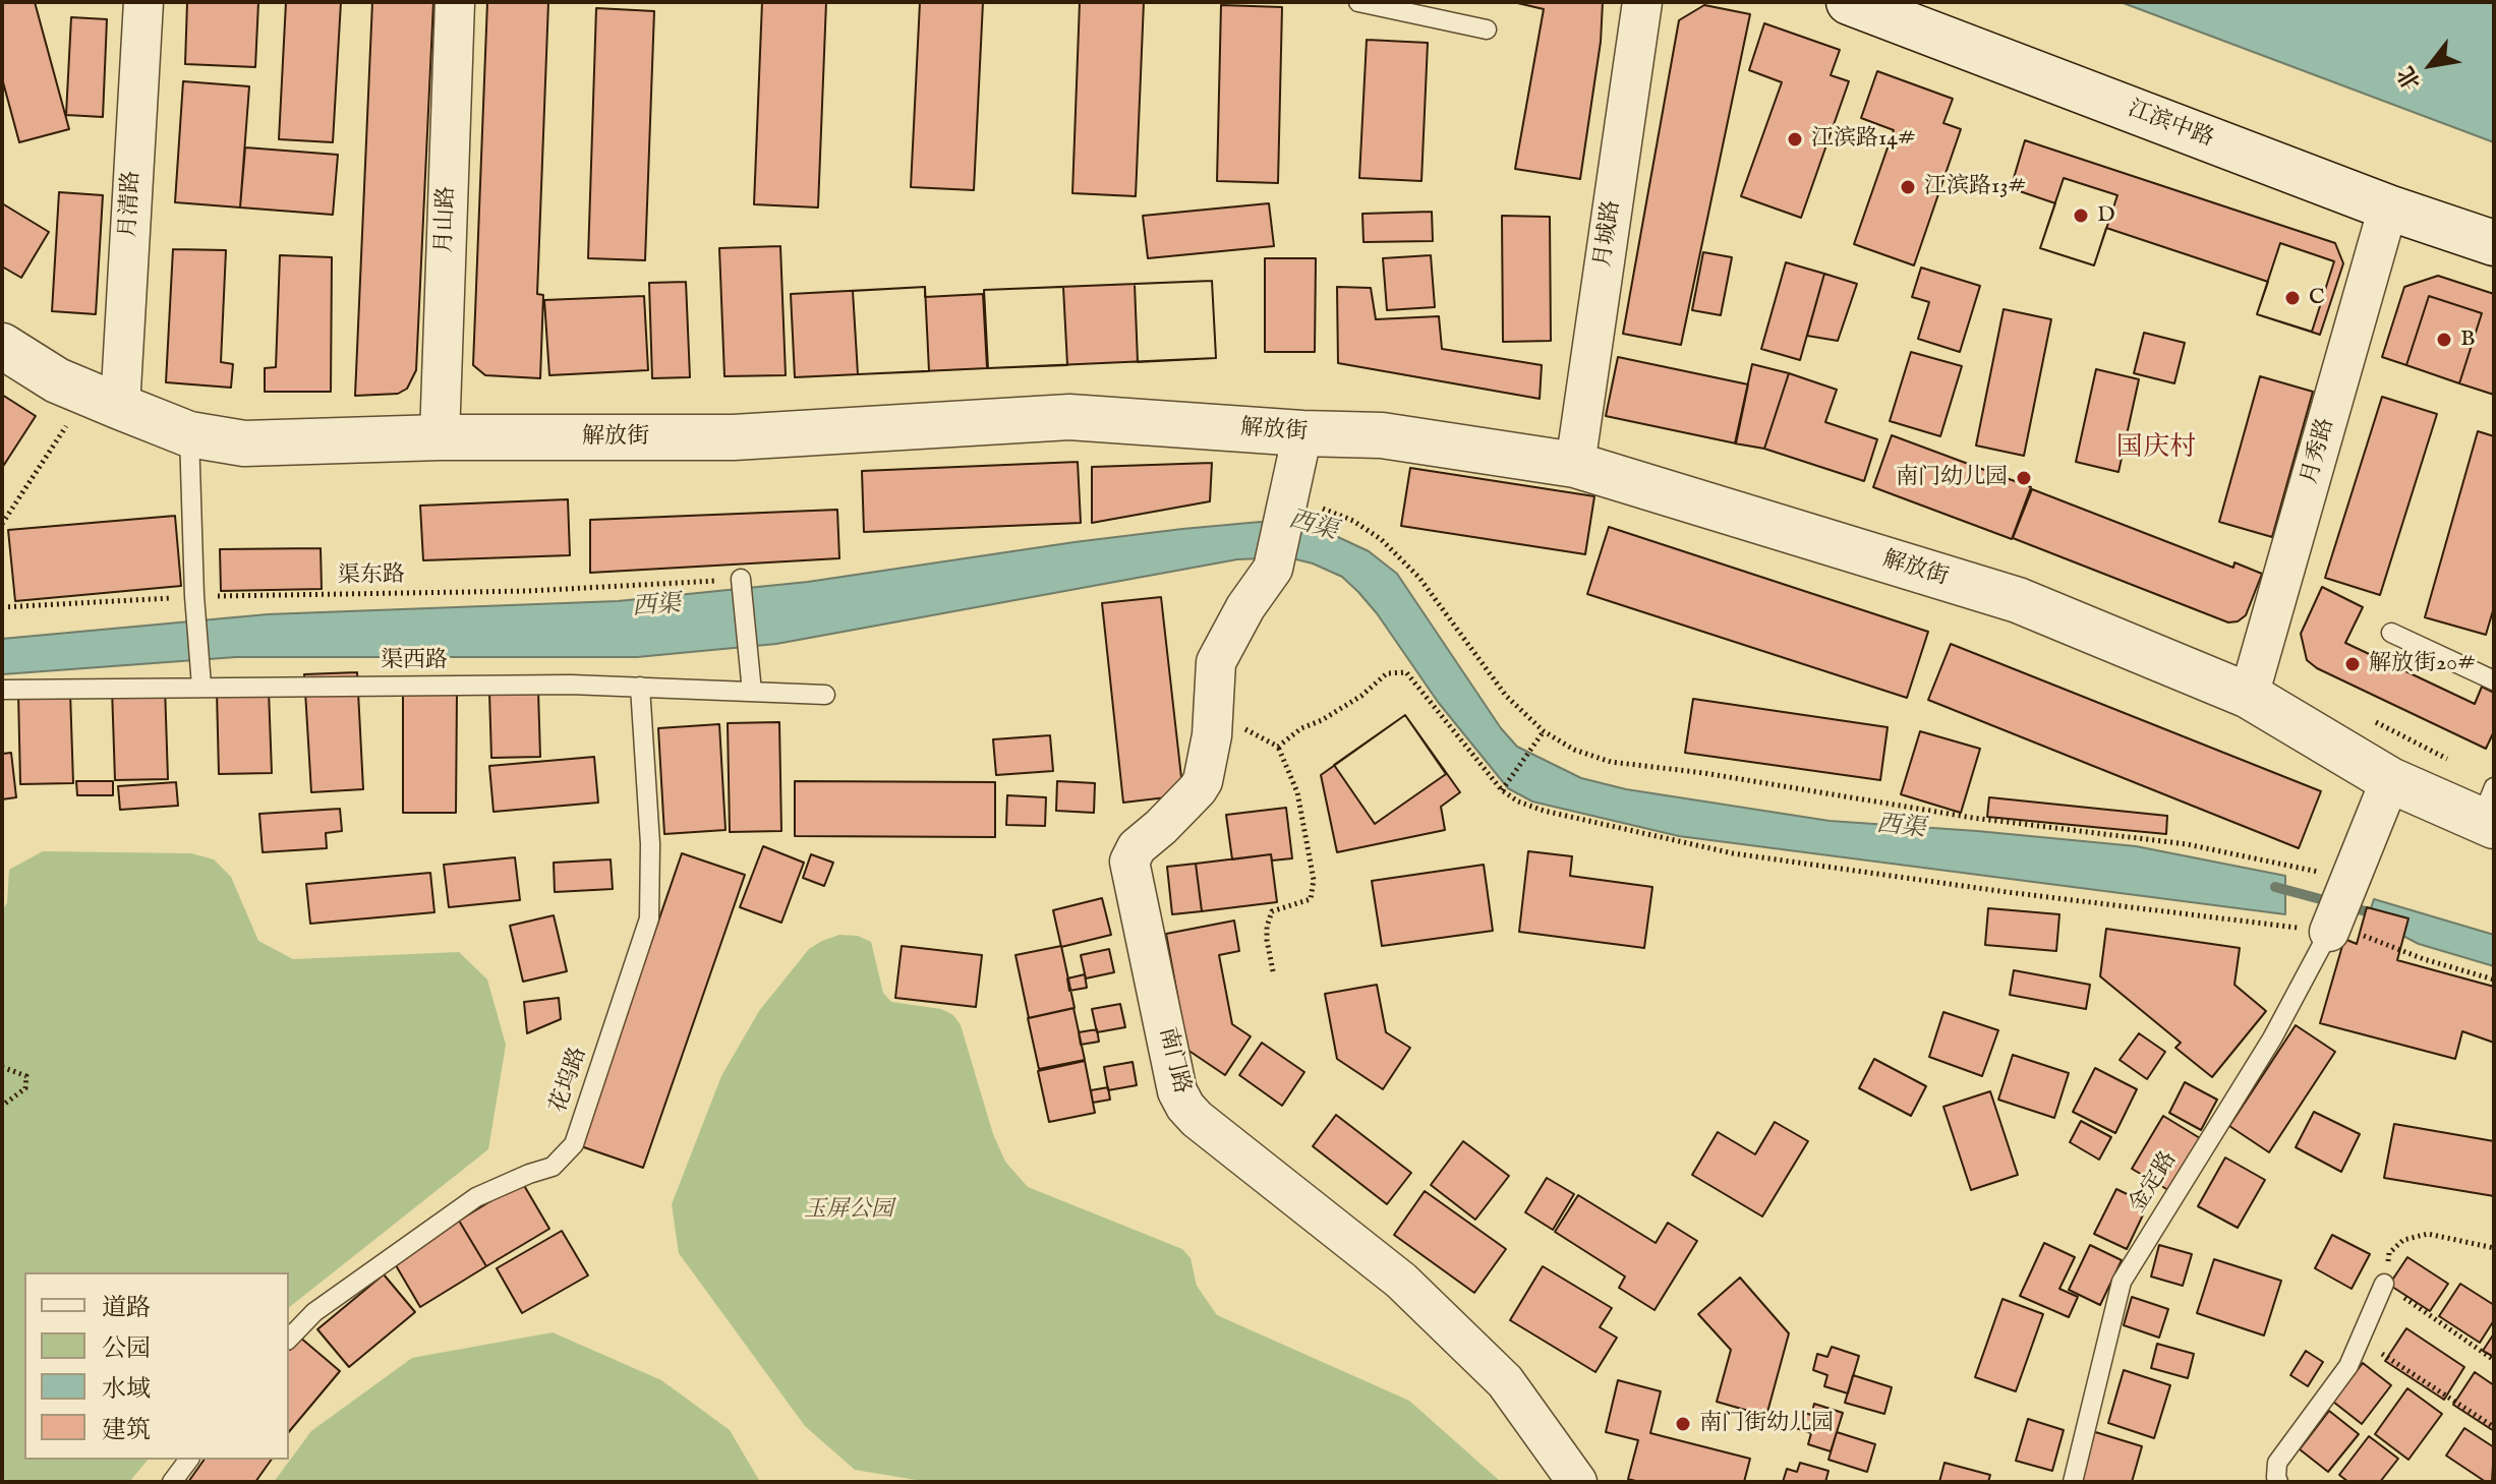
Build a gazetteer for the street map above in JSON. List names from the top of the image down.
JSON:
{
  "streets": {
    "street": [
      "江滨中路",
      "月清路",
      "月山路",
      "月城路",
      "解放街",
      "月秀路",
      "南门路"
    ],
    "lane": ["渠西路", "花坞路", "金定路"],
    "path": ["渠东路"]
  },
  "crossings": [
    ["江滨中路", "月秀路"],
    ["月清路", "解放街"],
    ["月山路", "解放街"],
    ["月城路", "解放街"],
    ["解放街", "月秀路"],
    ["渠西路", "花坞路"]
  ],
  "districts": ["国庆村"],
  "water": ["西渠"],
  "parks": ["玉屏公园"],
  "places": [
    "江滨路14#",
    "江滨路13#",
    "D",
    "C",
    "B",
    "南门幼儿园",
    "解放街20#",
    "南门街幼儿园"
  ],
  "legend": [
    "道路",
    "公园",
    "水域",
    "建筑"
  ],
  "north": "bottom left"
}
